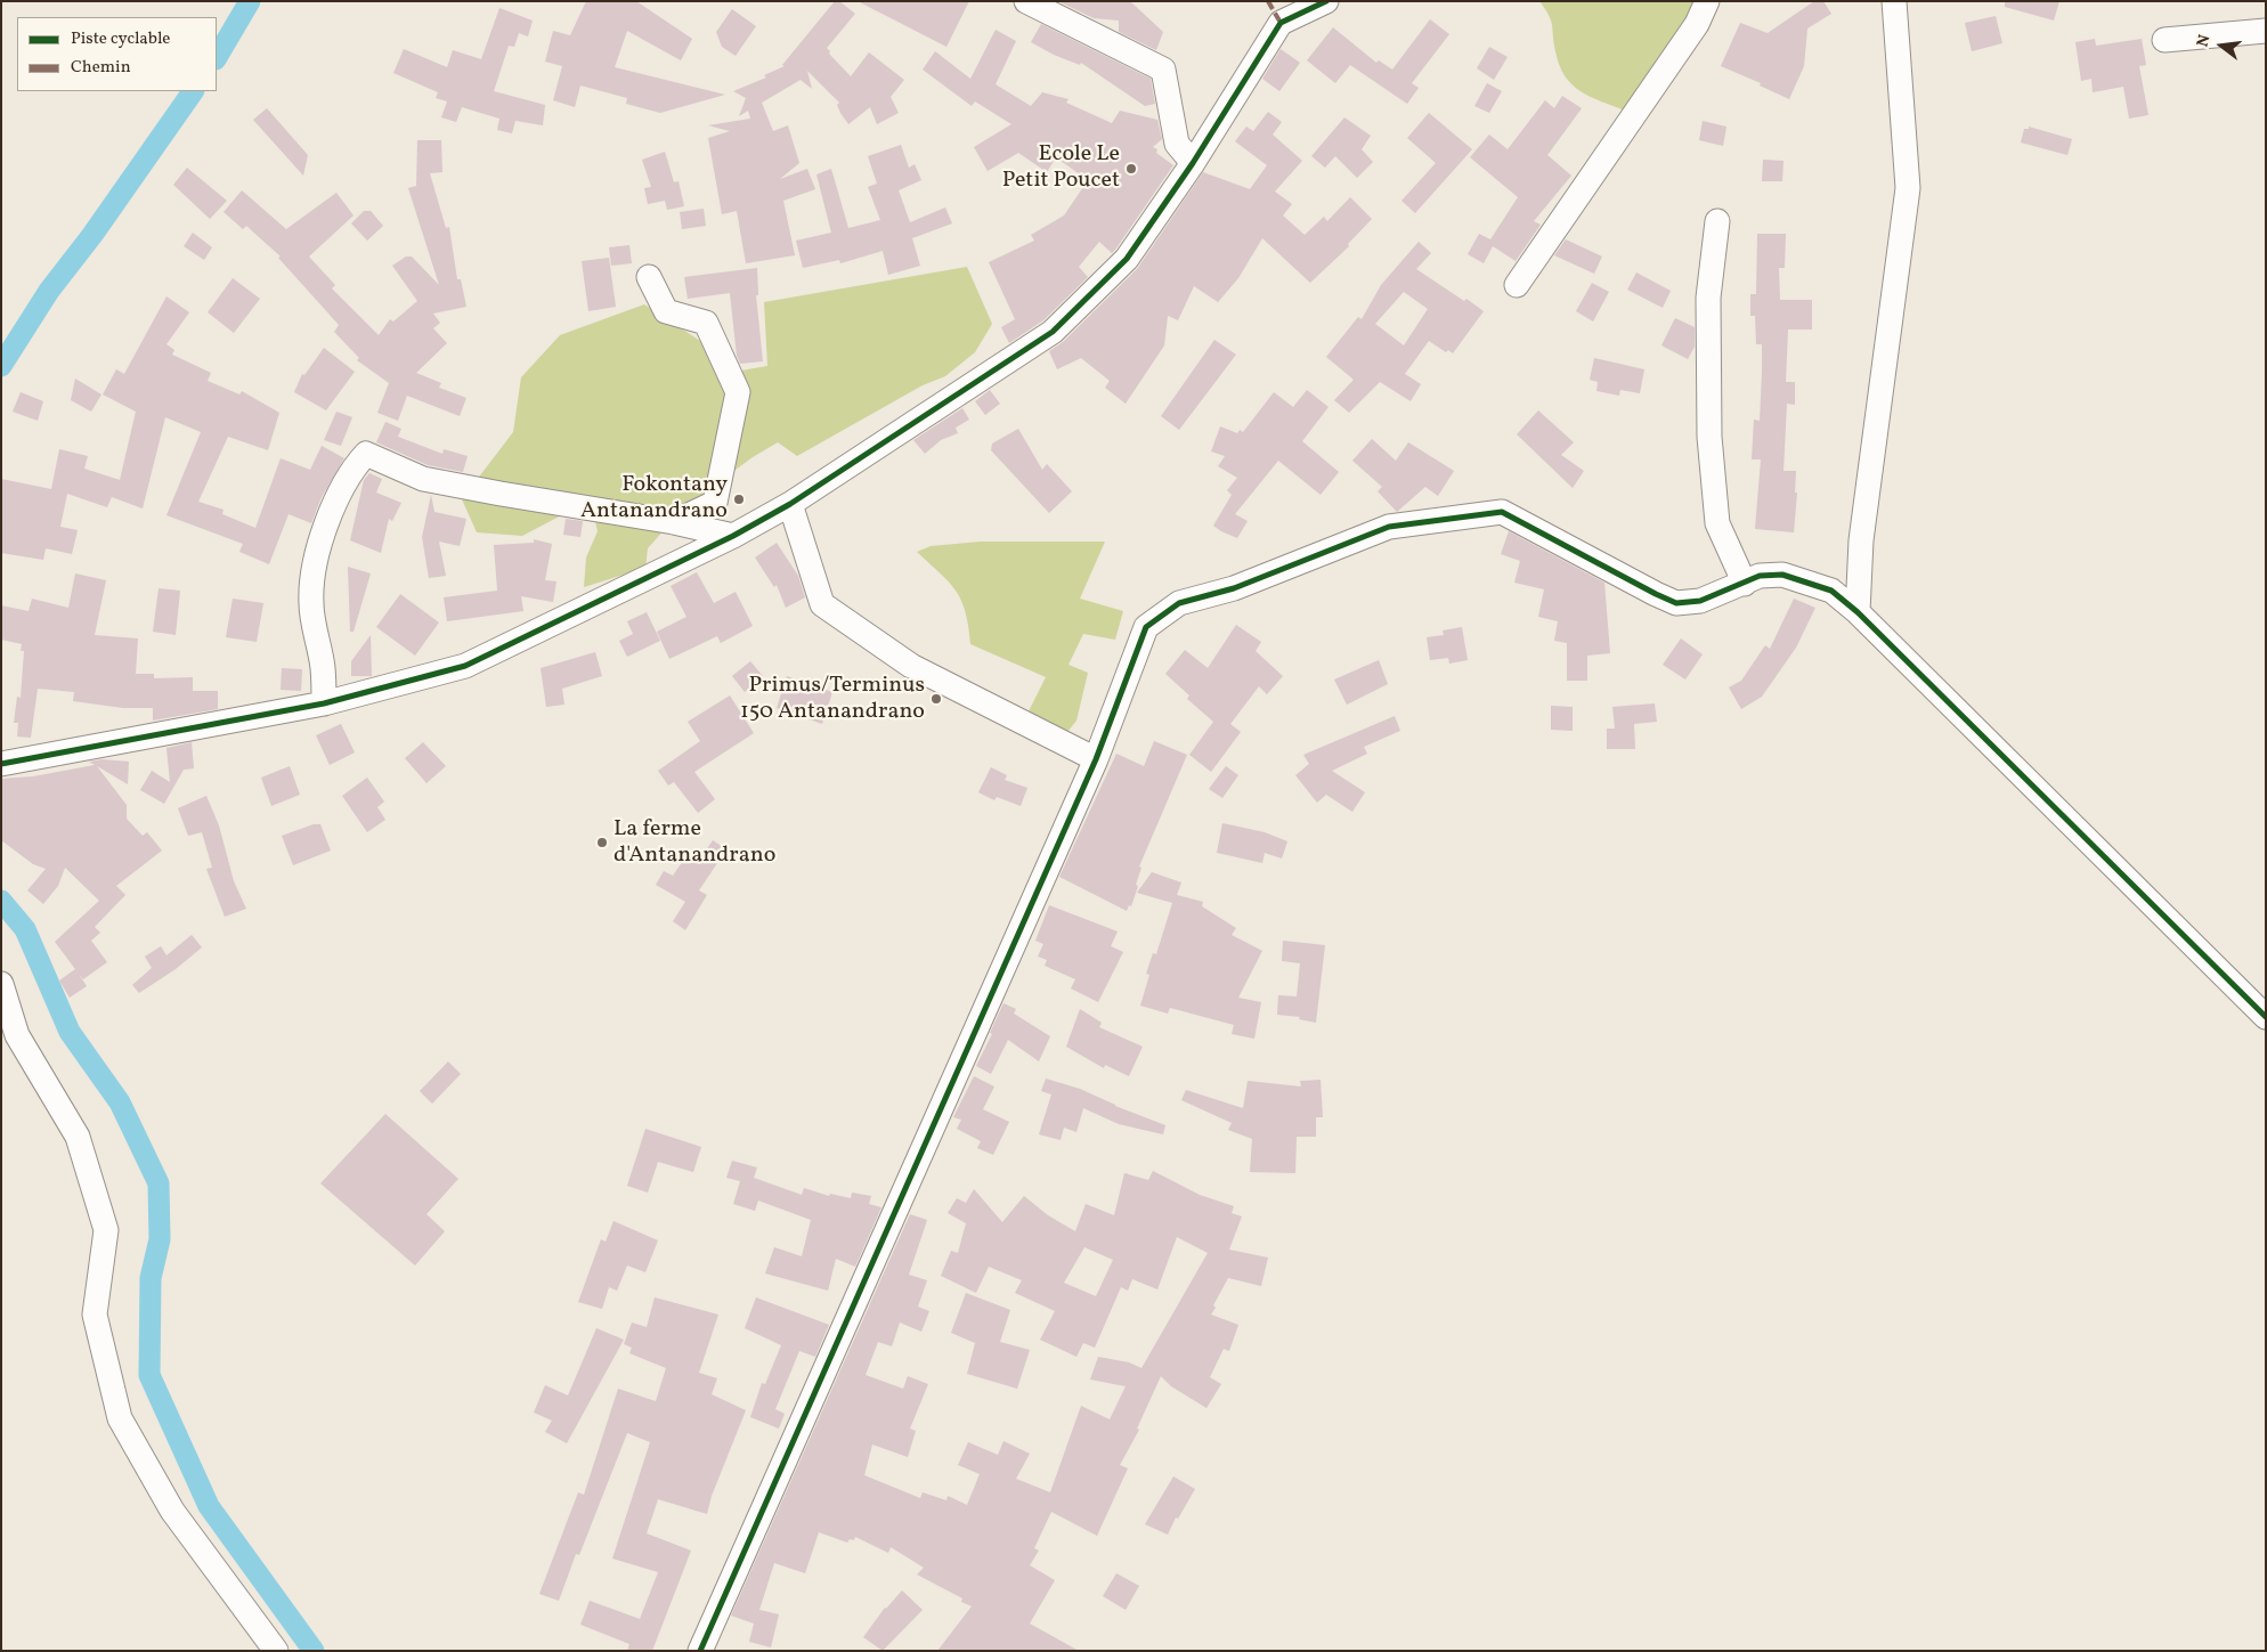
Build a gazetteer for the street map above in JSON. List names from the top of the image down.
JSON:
{
  "places": [
    "Ecole Le Petit Poucet",
    "Fokontany Antanandrano",
    "Primus/Terminus 150 Antanandrano",
    "La ferme d'Antanandrano"
  ],
  "legend": ["Piste cyclable", "Chemin"],
  "north": "left"
}
